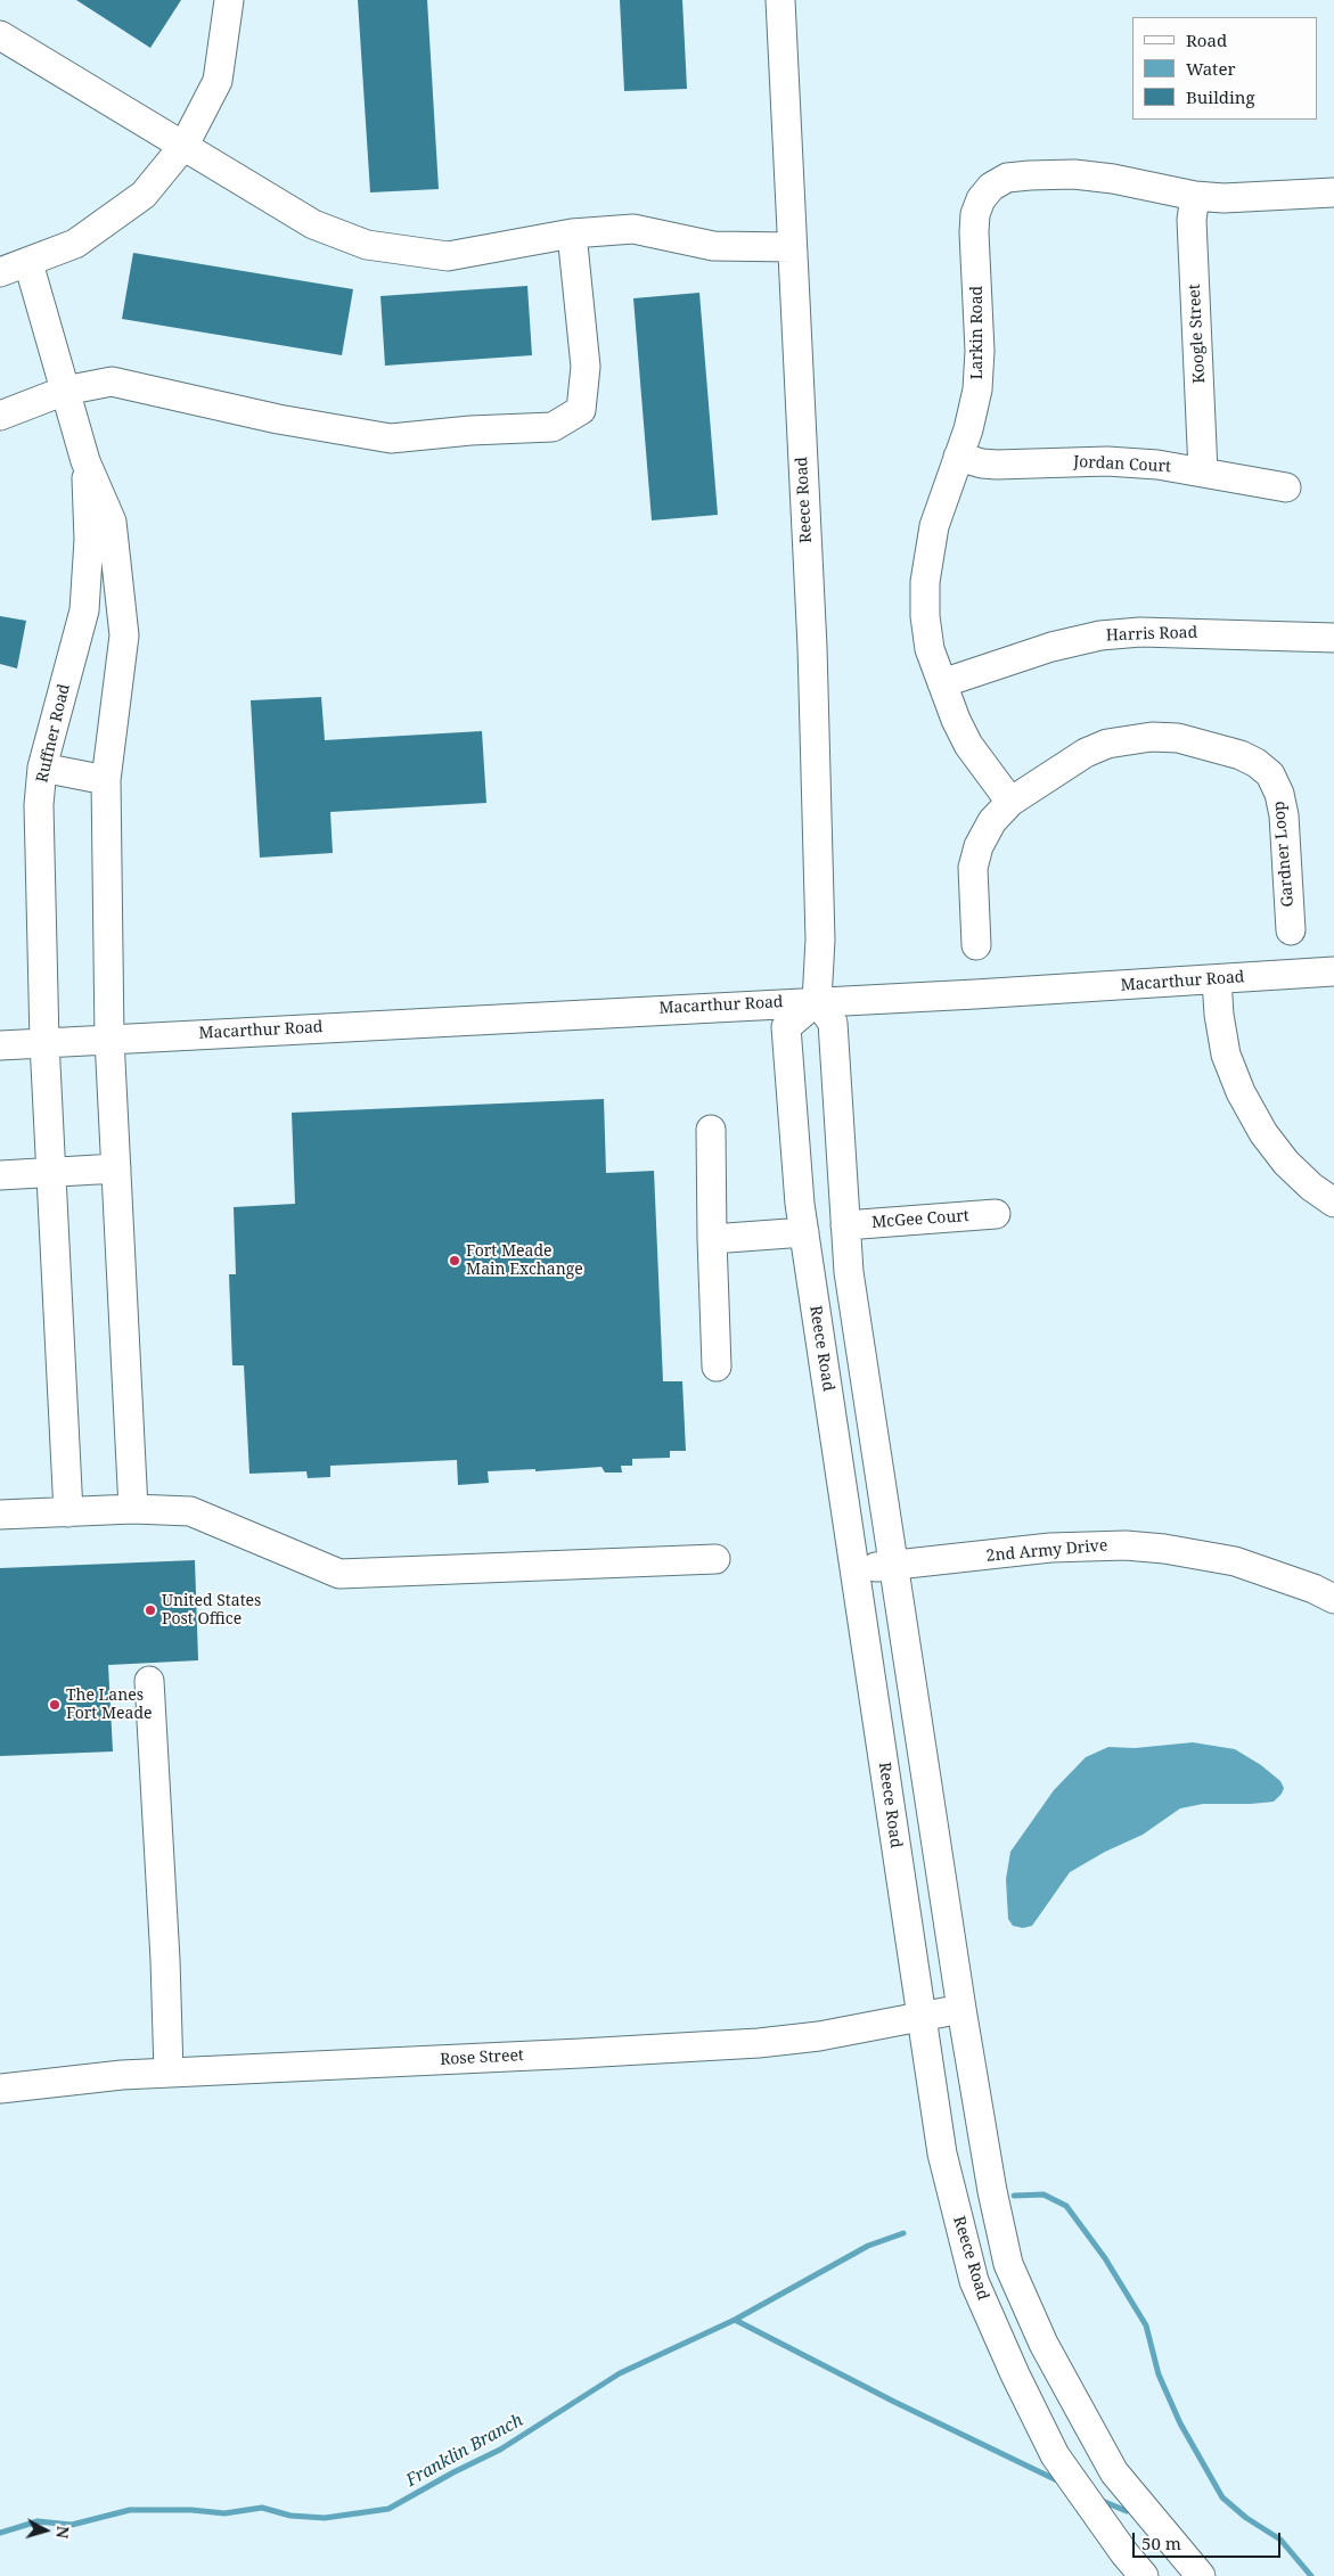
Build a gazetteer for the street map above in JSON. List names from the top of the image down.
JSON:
{
  "streets": {
    "street": [
      "Larkin Road",
      "Koogle Street",
      "Jordan Court",
      "Reece Road",
      "Harris Road",
      "Ruffner Road",
      "Gardner Loop",
      "Macarthur Road",
      "McGee Court",
      "2nd Army Drive",
      "Rose Street"
    ]
  },
  "crossings": [
    ["Larkin Road", "Koogle Street"],
    ["Larkin Road", "Jordan Court"],
    ["Larkin Road", "Harris Road"],
    ["Larkin Road", "Gardner Loop"],
    ["Koogle Street", "Jordan Court"],
    ["Reece Road", "Macarthur Road"],
    ["Reece Road", "2nd Army Drive"],
    ["Reece Road", "Rose Street"],
    ["Ruffner Road", "Macarthur Road"]
  ],
  "water": ["Franklin Branch"],
  "places": ["Fort Meade Main Exchange", "United States Post Office", "The Lanes Fort Meade"],
  "legend": ["Road", "Water", "Building"],
  "scale_bar": "50 m",
  "north": "right"
}
